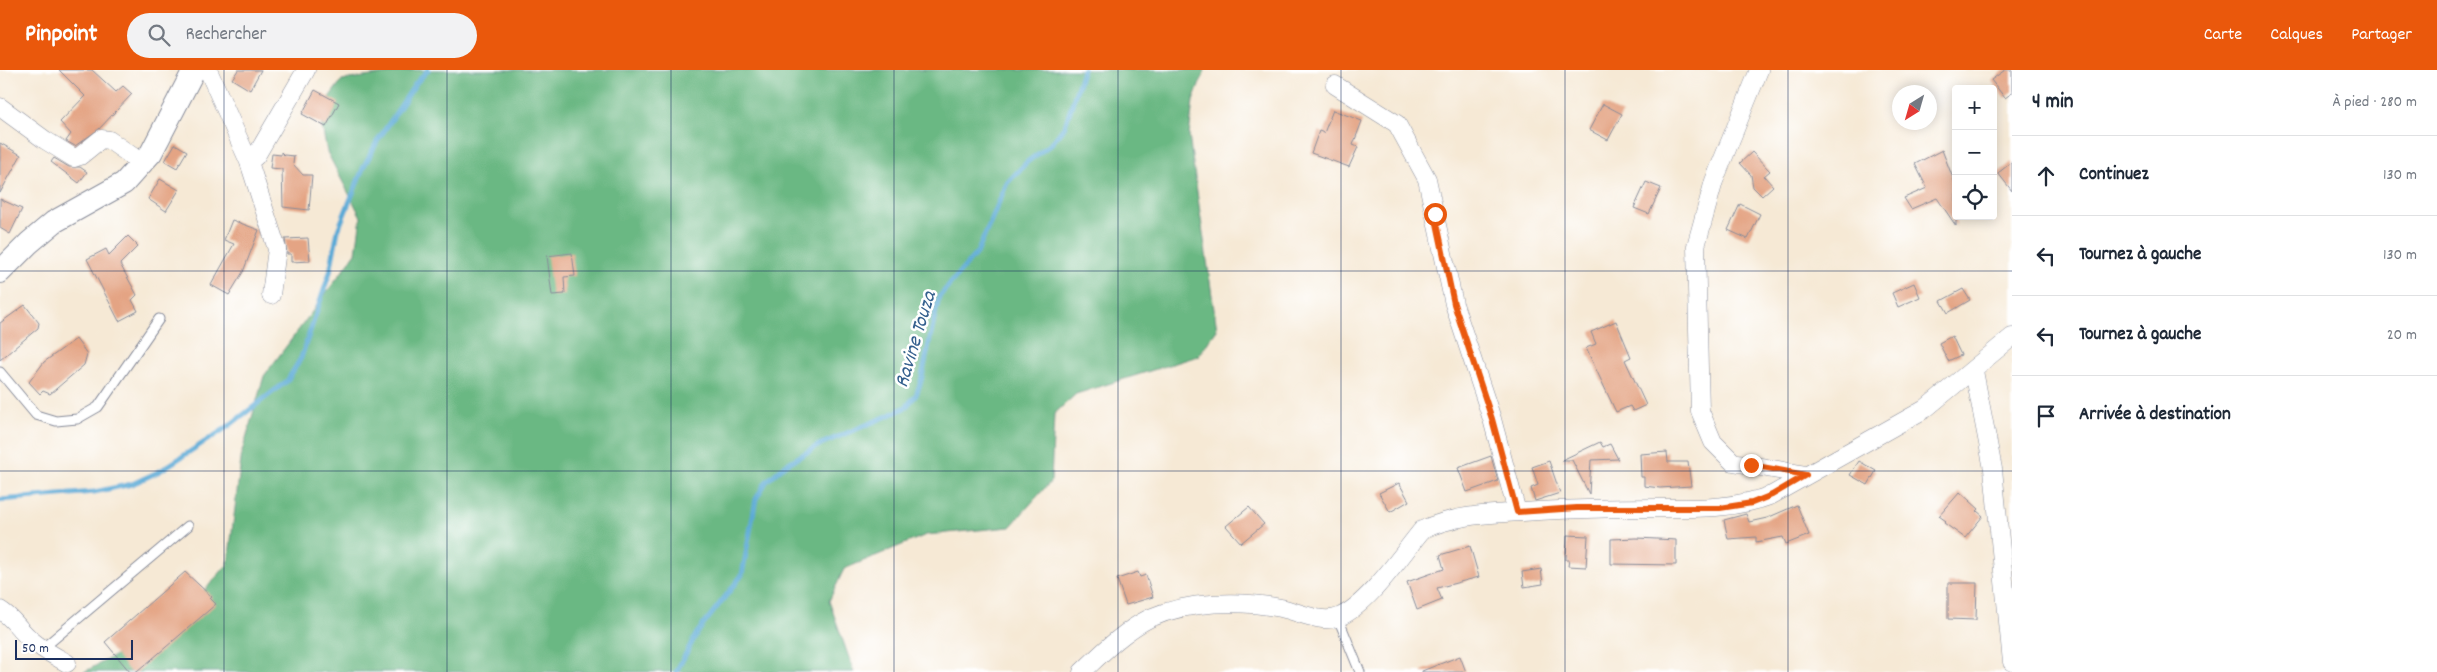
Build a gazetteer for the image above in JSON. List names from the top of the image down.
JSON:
{
  "water": ["Ravine Touza"],
  "scale_bar": "50 m",
  "north": "bottom left",
  "page": {
    "header": "Pinpoint",
    "search": "Rechercher",
    "nav": ["Carte", "Calques", "Partager"],
    "heading": ["4 min", "À pied · 280 m"],
    "map_buttons": ["+", "−"],
    "list": [
      ["Continuez", "130 m"],
      ["Tournez à gauche", "130 m"],
      ["Tournez à gauche", "20 m"],
      "Arrivée à destination"
    ],
    "scale": "50 m"
  }
}
